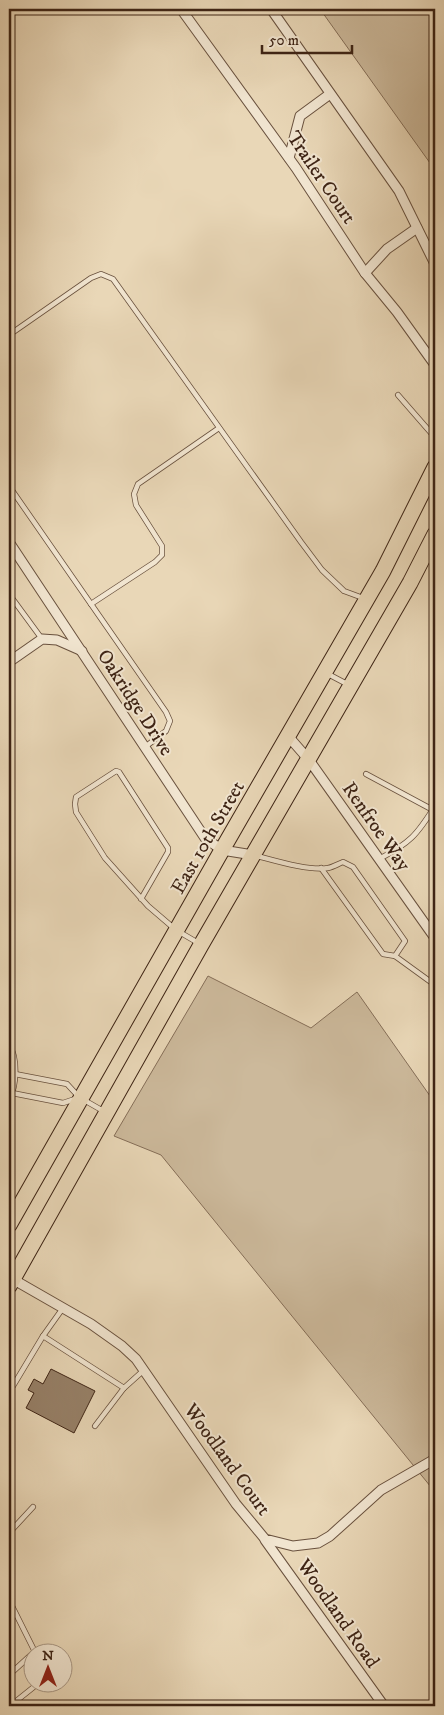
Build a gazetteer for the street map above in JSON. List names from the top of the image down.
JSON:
{
  "streets": {
    "main road": ["East 10th Street"],
    "street": [
      "Trailer Court",
      "Oakridge Drive",
      "Renfroe Way",
      "Woodland Court",
      "Woodland Road"
    ]
  },
  "crossings": [
    ["Oakridge Drive", "East 10th Street"],
    ["Renfroe Way", "East 10th Street"],
    ["Woodland Court", "Woodland Road"]
  ],
  "scale_bar": "50 m",
  "north": "top"
}
